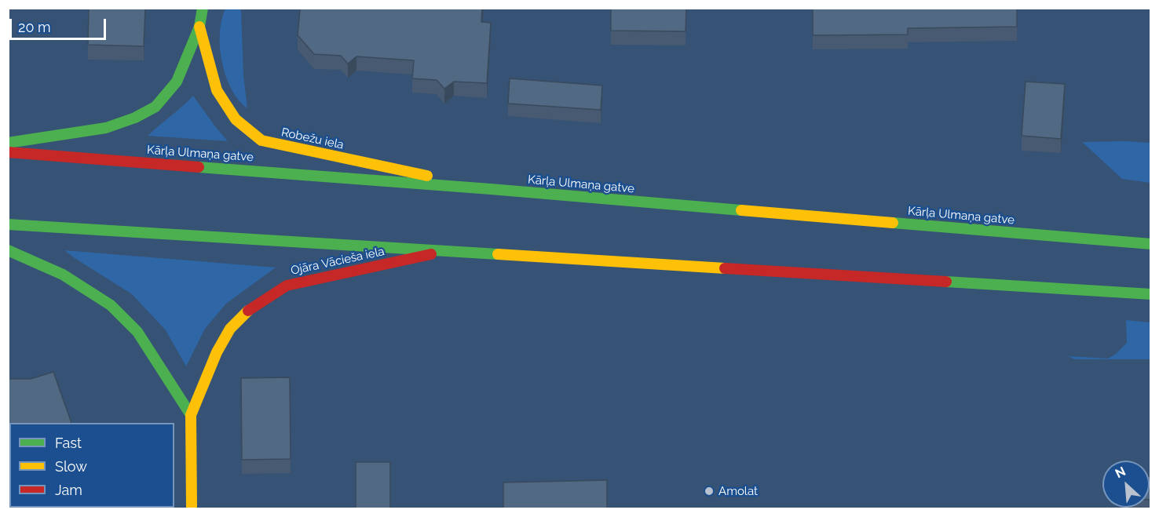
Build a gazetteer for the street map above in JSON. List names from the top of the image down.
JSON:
{
  "streets": {
    "main road": ["Robežu iela", "Kārļa Ulmaņa gatve", "Ojāra Vācieša iela"]
  },
  "crossings": [
    ["Robežu iela", "Kārļa Ulmaņa gatve"]
  ],
  "places": ["Amolat"],
  "legend": ["Fast", "Slow", "Jam"],
  "scale_bar": "20 m",
  "north": "top left"
}
